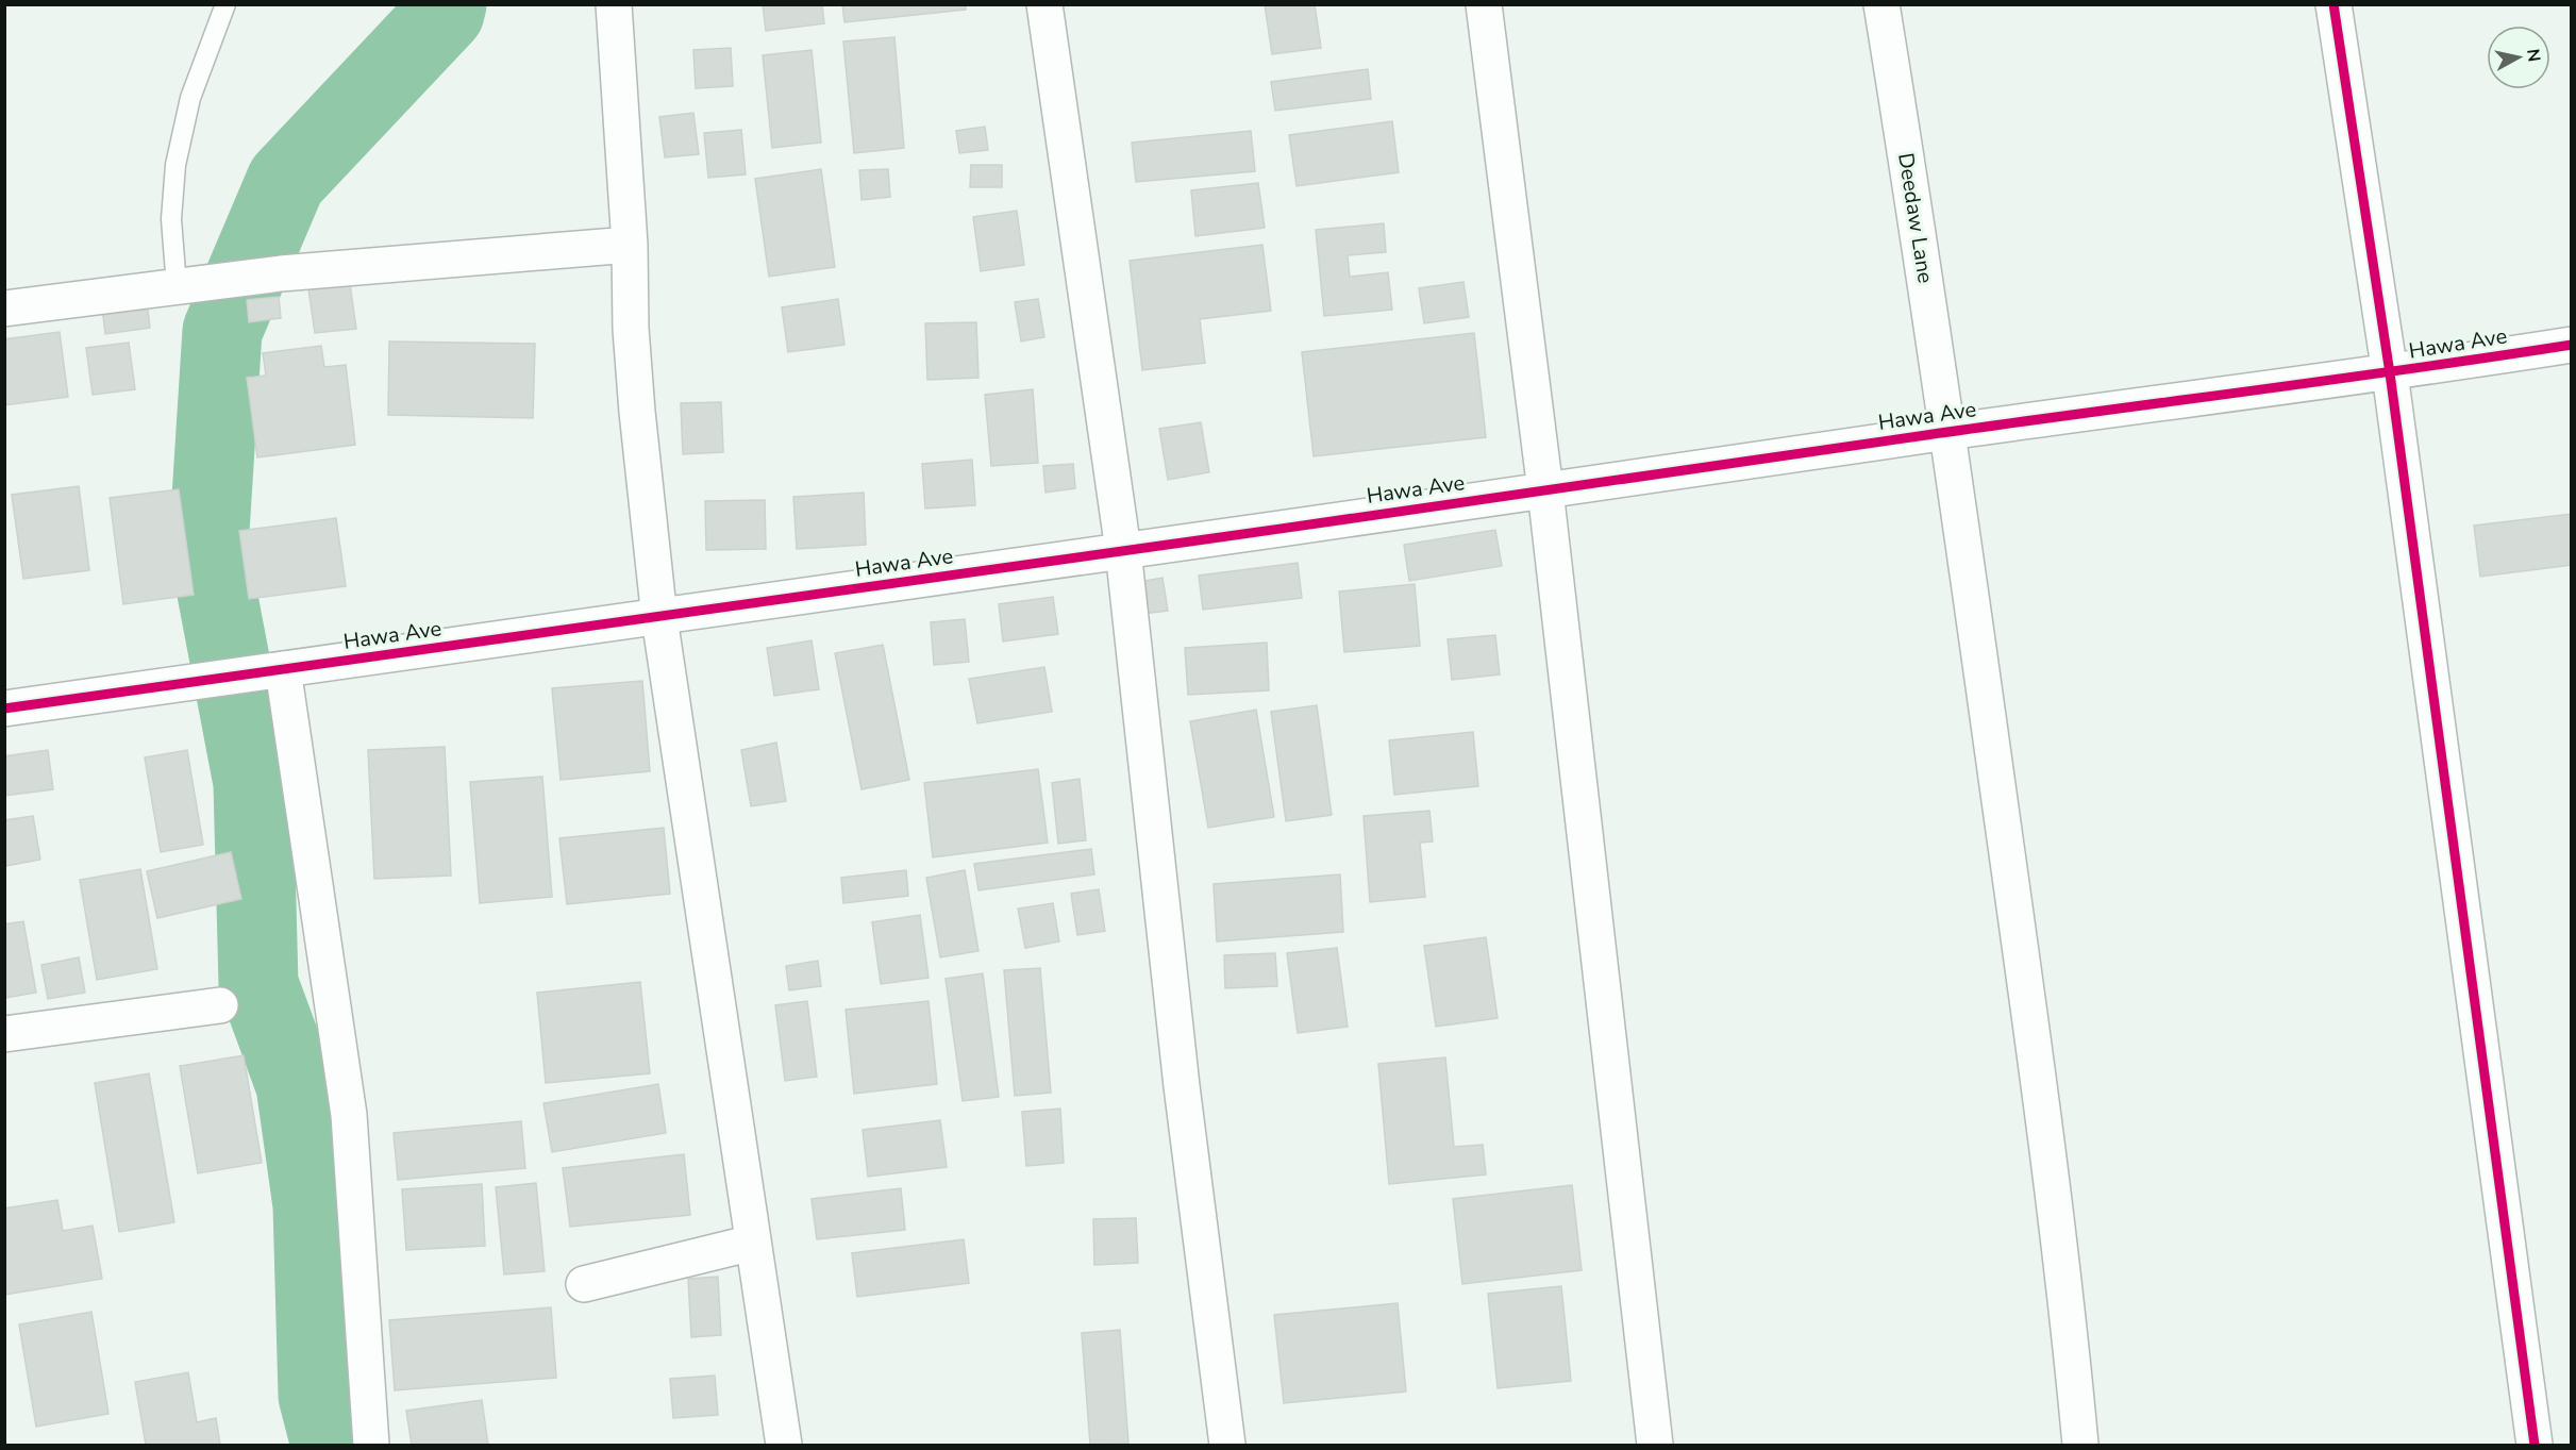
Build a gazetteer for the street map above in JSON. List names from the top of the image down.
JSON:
{
  "streets": {
    "street": ["Deedaw Lane", "Hawa Ave"]
  },
  "crossings": [
    ["Deedaw Lane", "Hawa Ave"]
  ],
  "north": "right"
}
